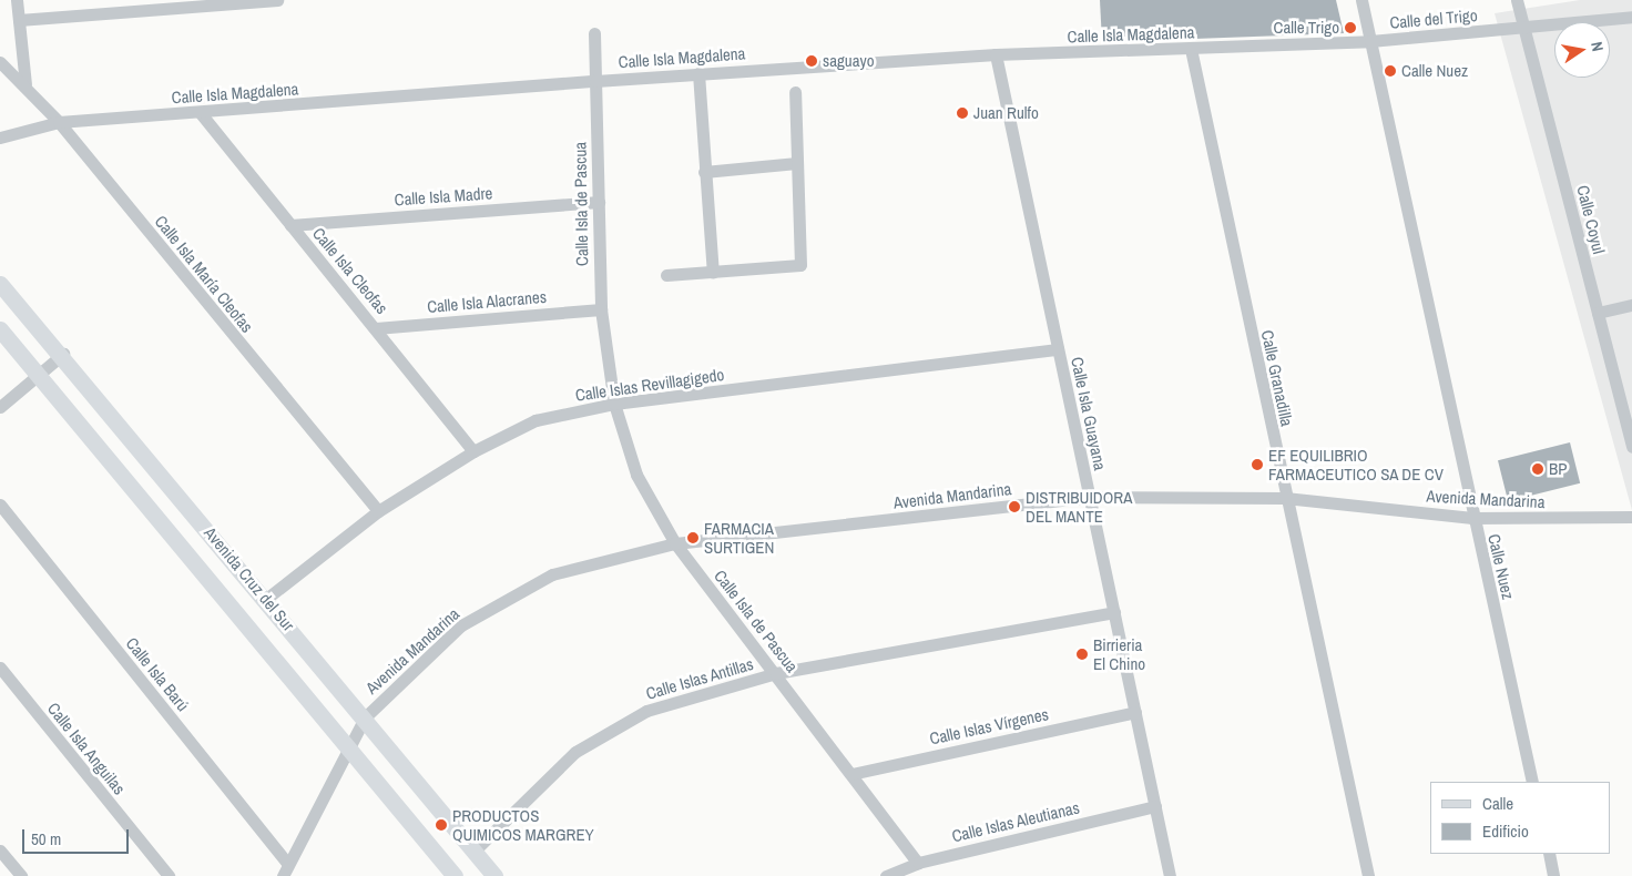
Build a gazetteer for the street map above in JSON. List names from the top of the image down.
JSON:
{
  "streets": {
    "main road": ["Avenida Cruz del Sur"],
    "street": [
      "Calle del Trigo",
      "Calle Isla Magdalena",
      "Calle Isla Madre",
      "Calle Isla de Pascua",
      "Calle Coyul",
      "Calle Isla Cleofas",
      "Calle Isla María Cleofas",
      "Calle Isla Alacranes",
      "Calle Granadilla",
      "Calle Islas Revillagigedo",
      "Calle Isla Guayana",
      "Avenida Mandarina",
      "Calle Nuez",
      "Calle Isla Barú",
      "Calle Islas Antillas",
      "Calle Islas Vírgenes",
      "Calle Isla Anguilas",
      "Calle Islas Aleutianas"
    ]
  },
  "crossings": [
    ["Calle del Trigo", "Calle Isla Magdalena"],
    ["Calle del Trigo", "Calle Coyul"],
    ["Calle del Trigo", "Calle Nuez"],
    ["Calle Isla Magdalena", "Calle Isla de Pascua"],
    ["Calle Isla Magdalena", "Calle Isla Cleofas"],
    ["Calle Isla Magdalena", "Calle Isla María Cleofas"],
    ["Calle Isla Magdalena", "Calle Granadilla"],
    ["Calle Isla Magdalena", "Calle Isla Guayana"],
    ["Calle Isla Magdalena", "Calle Nuez"],
    ["Calle Isla Madre", "Calle Isla de Pascua"],
    ["Calle Isla Madre", "Calle Isla Cleofas"],
    ["Calle Isla de Pascua", "Calle Isla Alacranes"],
    ["Calle Isla de Pascua", "Calle Islas Revillagigedo"],
    ["Calle Isla de Pascua", "Avenida Mandarina"],
    ["Calle Isla de Pascua", "Calle Islas Antillas"],
    ["Calle Isla de Pascua", "Calle Islas Vírgenes"],
    ["Calle Isla de Pascua", "Calle Islas Aleutianas"],
    ["Calle Isla Cleofas", "Calle Isla Alacranes"],
    ["Calle Isla Cleofas", "Calle Islas Revillagigedo"],
    ["Calle Isla María Cleofas", "Calle Islas Revillagigedo"],
    ["Calle Granadilla", "Avenida Mandarina"],
    ["Calle Islas Revillagigedo", "Calle Isla Guayana"],
    ["Calle Islas Revillagigedo", "Avenida Cruz del Sur"],
    ["Calle Isla Guayana", "Avenida Mandarina"],
    ["Calle Isla Guayana", "Calle Islas Antillas"],
    ["Calle Isla Guayana", "Calle Islas Vírgenes"],
    ["Calle Isla Guayana", "Calle Islas Aleutianas"],
    ["Avenida Mandarina", "Calle Nuez"],
    ["Avenida Mandarina", "Avenida Cruz del Sur"],
    ["Avenida Mandarina", "Calle Isla Barú"],
    ["Avenida Cruz del Sur", "Calle Islas Antillas"]
  ],
  "places": [
    "Calle Trigo",
    "saguayo",
    "Calle Nuez",
    "Juan Rulfo",
    "EF EQUILIBRIO FARMACEUTICO SA DE CV",
    "BP",
    "DISTRIBUIDORA DEL MANTE",
    "FARMACIA SURTIGEN",
    "Birrieria El Chino",
    "PRODUCTOS QUIMICOS MARGREY"
  ],
  "legend": ["Calle", "Edificio"],
  "scale_bar": "50 m",
  "north": "right"
}
